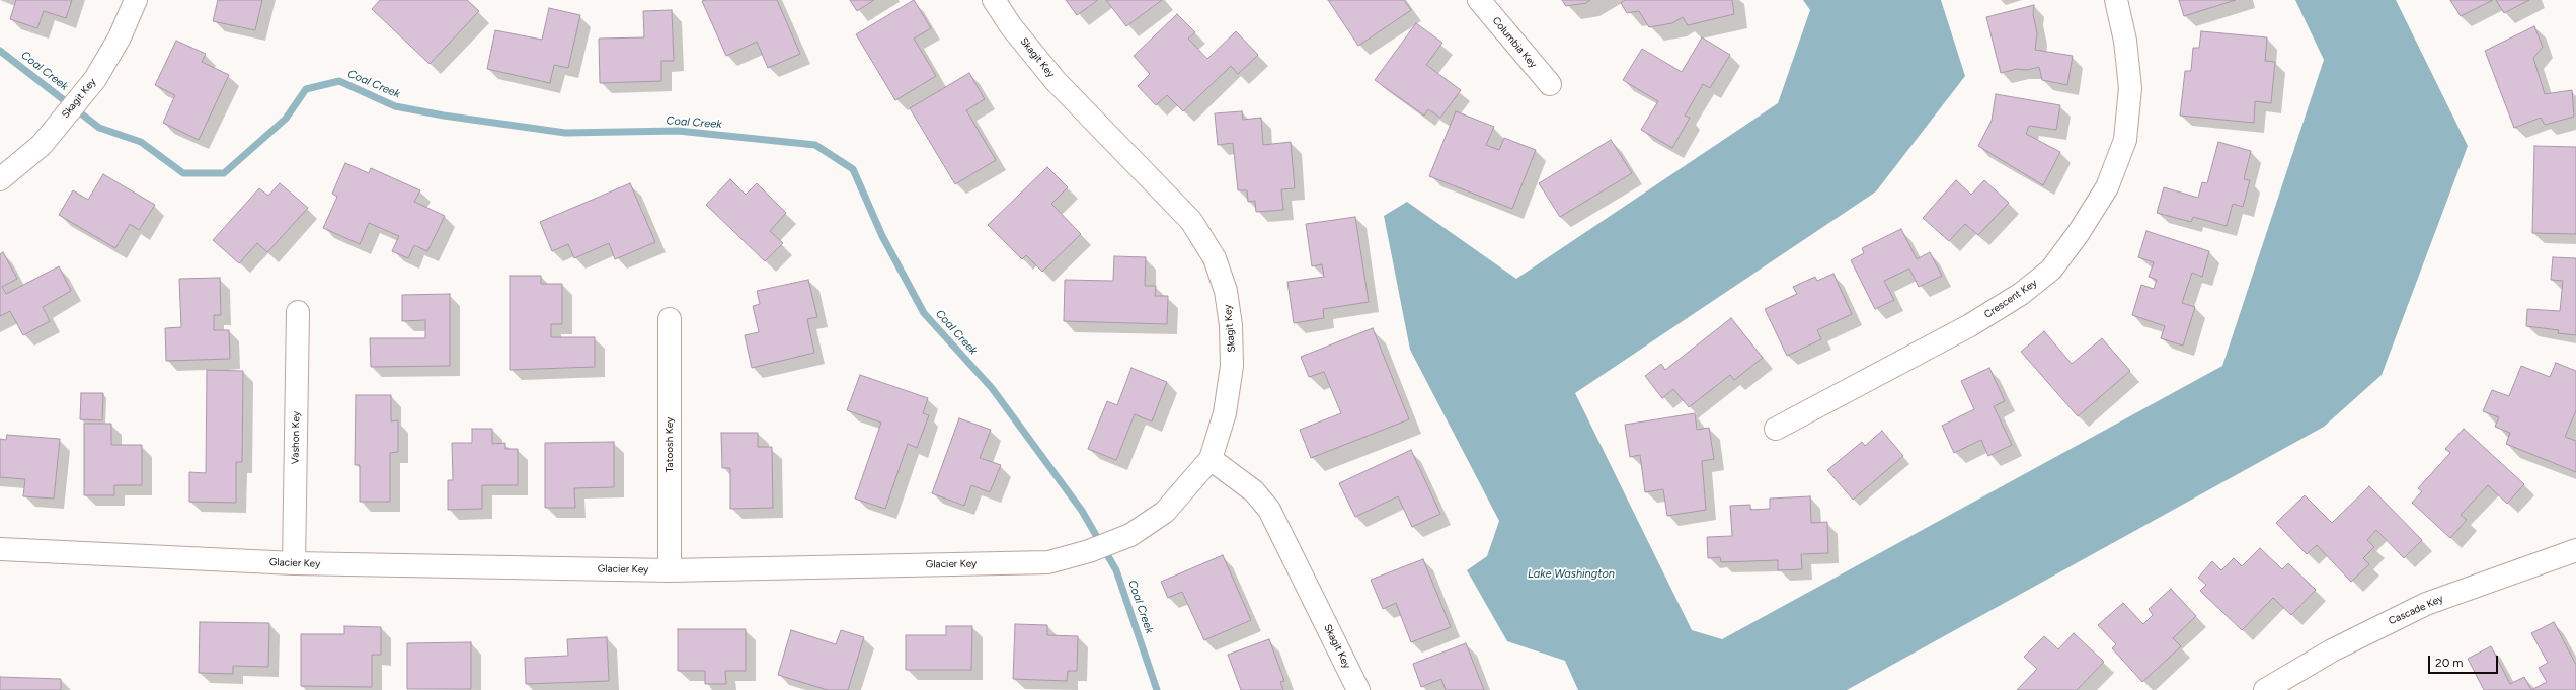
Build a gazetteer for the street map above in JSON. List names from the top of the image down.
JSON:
{
  "streets": {
    "street": [
      "Columbia Key",
      "Skagit Key",
      "Crescent Key",
      "Vashon Key",
      "Tatoosh Key",
      "Glacier Key",
      "Cascade Key"
    ]
  },
  "crossings": [
    ["Skagit Key", "Glacier Key"],
    ["Vashon Key", "Glacier Key"],
    ["Tatoosh Key", "Glacier Key"]
  ],
  "water": ["Coal Creek", "Lake Washington"],
  "scale_bar": "20 m"
}
